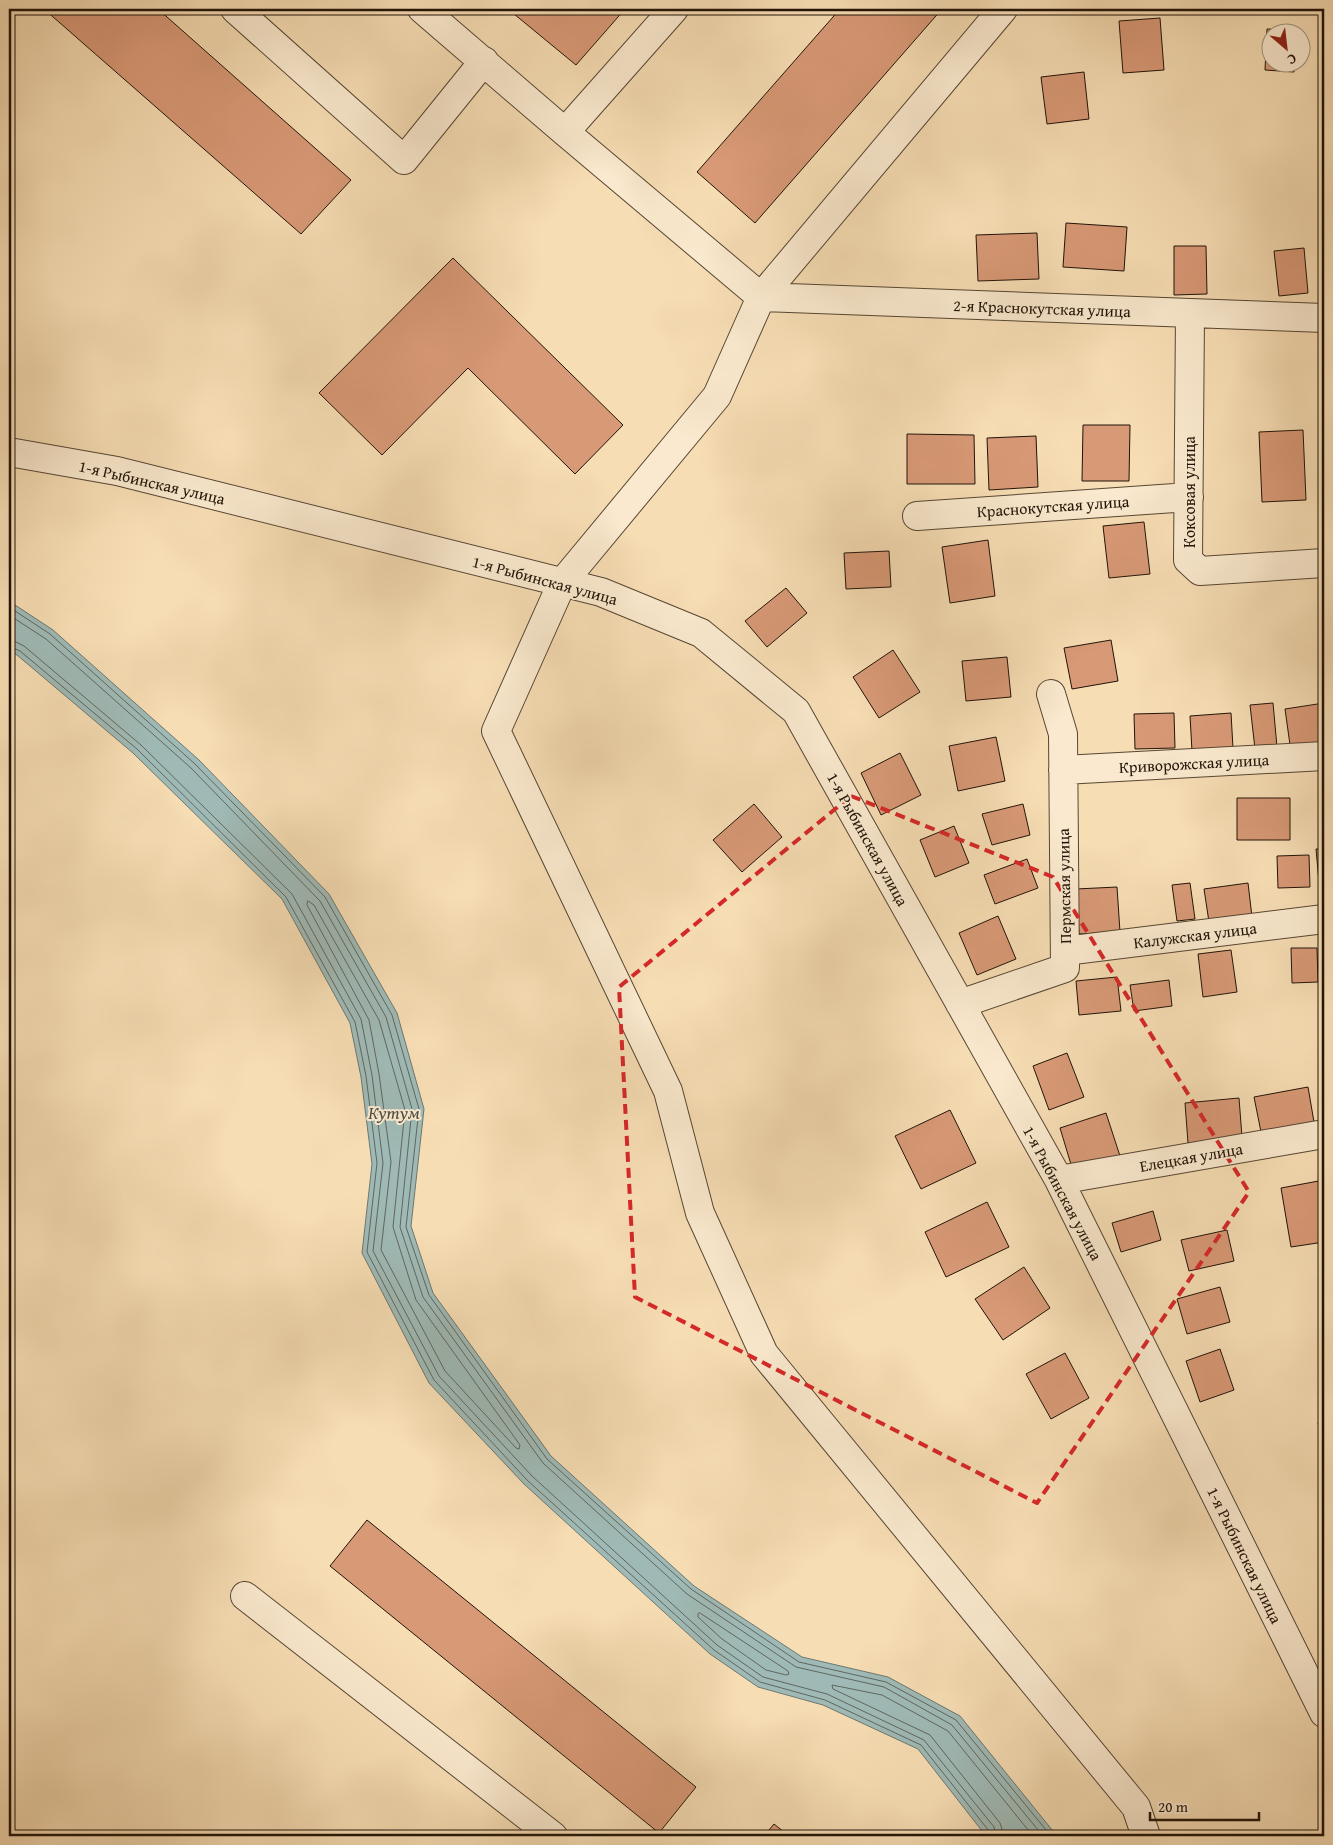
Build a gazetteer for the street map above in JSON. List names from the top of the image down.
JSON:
{
  "streets": {
    "street": [
      "2-я Краснокутская улица",
      "1-я Рыбинская улица",
      "Коксовая улица",
      "Краснокутская улица",
      "Криворожская улица",
      "Пермская улица",
      "Калужская улица",
      "Елецкая улица"
    ]
  },
  "crossings": [
    ["2-я Краснокутская улица", "Коксовая улица"],
    ["1-я Рыбинская улица", "Пермская улица"],
    ["1-я Рыбинская улица", "Елецкая улица"],
    ["Коксовая улица", "Краснокутская улица"],
    ["Криворожская улица", "Пермская улица"],
    ["Пермская улица", "Калужская улица"]
  ],
  "water": ["Кутум"],
  "scale_bar": "20 m",
  "north": "bottom right"
}
